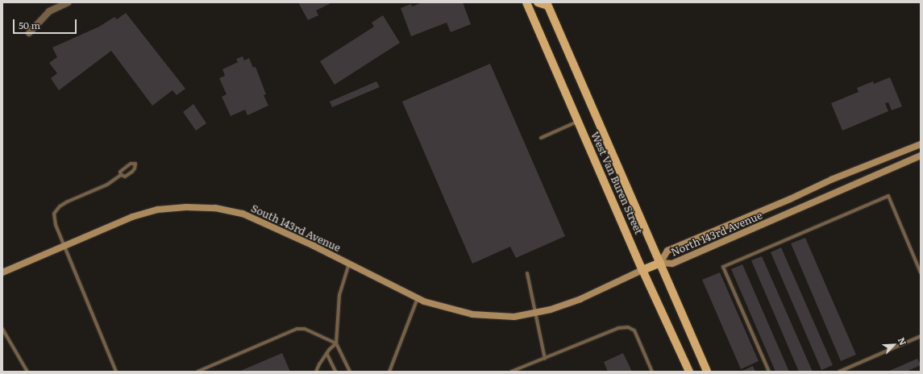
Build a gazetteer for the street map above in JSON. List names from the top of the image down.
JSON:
{
  "streets": {
    "main road": ["West Van Buren Street"],
    "street": ["South 143rd Avenue", "North 143rd Avenue"]
  },
  "crossings": [
    ["West Van Buren Street", "South 143rd Avenue"],
    ["West Van Buren Street", "North 143rd Avenue"]
  ],
  "scale_bar": "50 m",
  "north": "top right"
}
